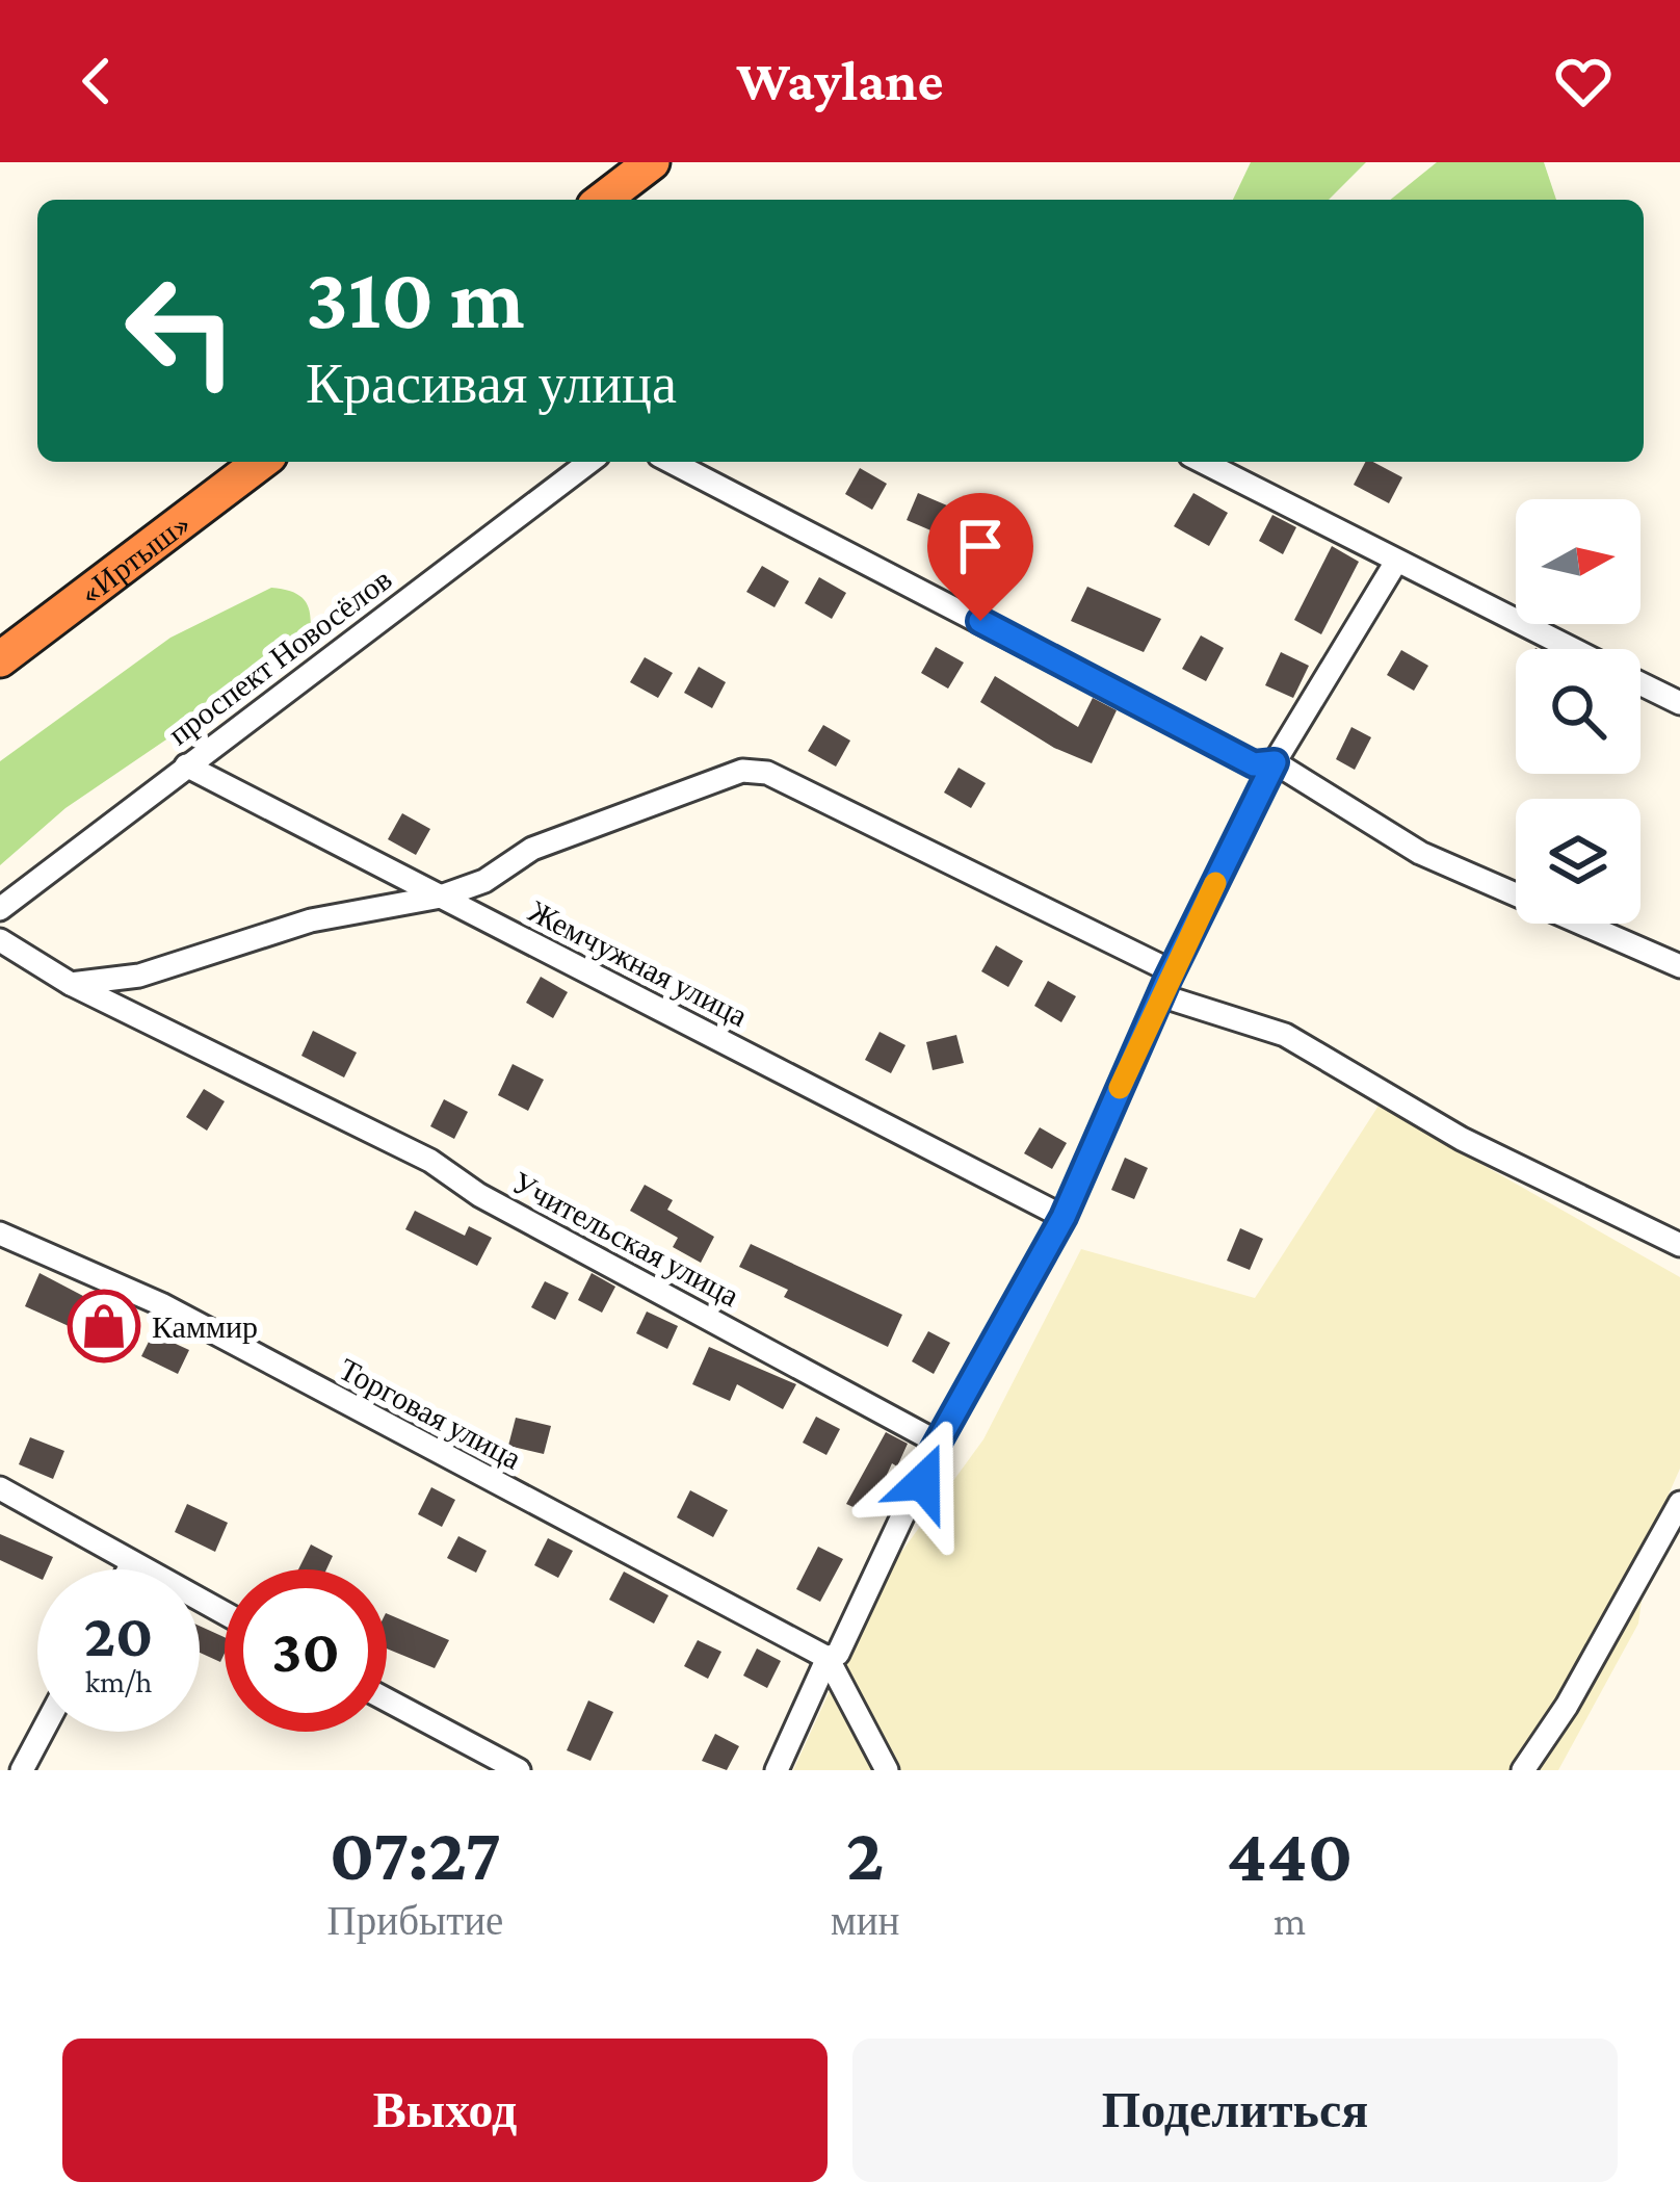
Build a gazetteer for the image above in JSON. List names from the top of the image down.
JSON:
{
  "streets": {
    "highway": ["«Иртыш»"],
    "street": [
      "проспект Новосёлов",
      "Жемчужная улица",
      "Учительская улица",
      "Торговая улица"
    ]
  },
  "crossings": [
    ["проспект Новосёлов", "Жемчужная улица"]
  ],
  "places": {
    "shop": ["Каммир"]
  },
  "north": "right",
  "page": {
    "header": "Waylane",
    "turn": ["310 m", "Красивая улица"],
    "speed": "20 km/h",
    "limit": "30",
    "eta": [
      "07:27",
      "Прибытие",
      "2",
      "мин",
      "440",
      "m"
    ],
    "buttons": ["Выход", "Поделиться"]
  }
}
